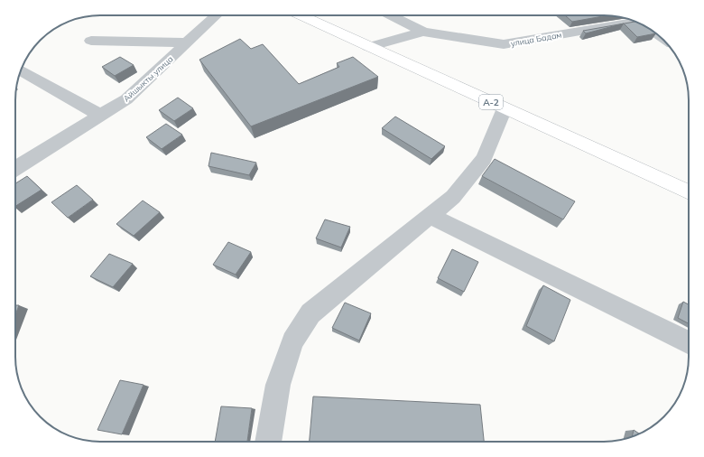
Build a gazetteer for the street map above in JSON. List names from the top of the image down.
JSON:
{
  "streets": {
    "highway": ["A-2"],
    "street": ["улица Бадам", "Айшыкты улица"]
  },
  "crossings": [
    ["улица Бадам", "A-2"]
  ]
}
